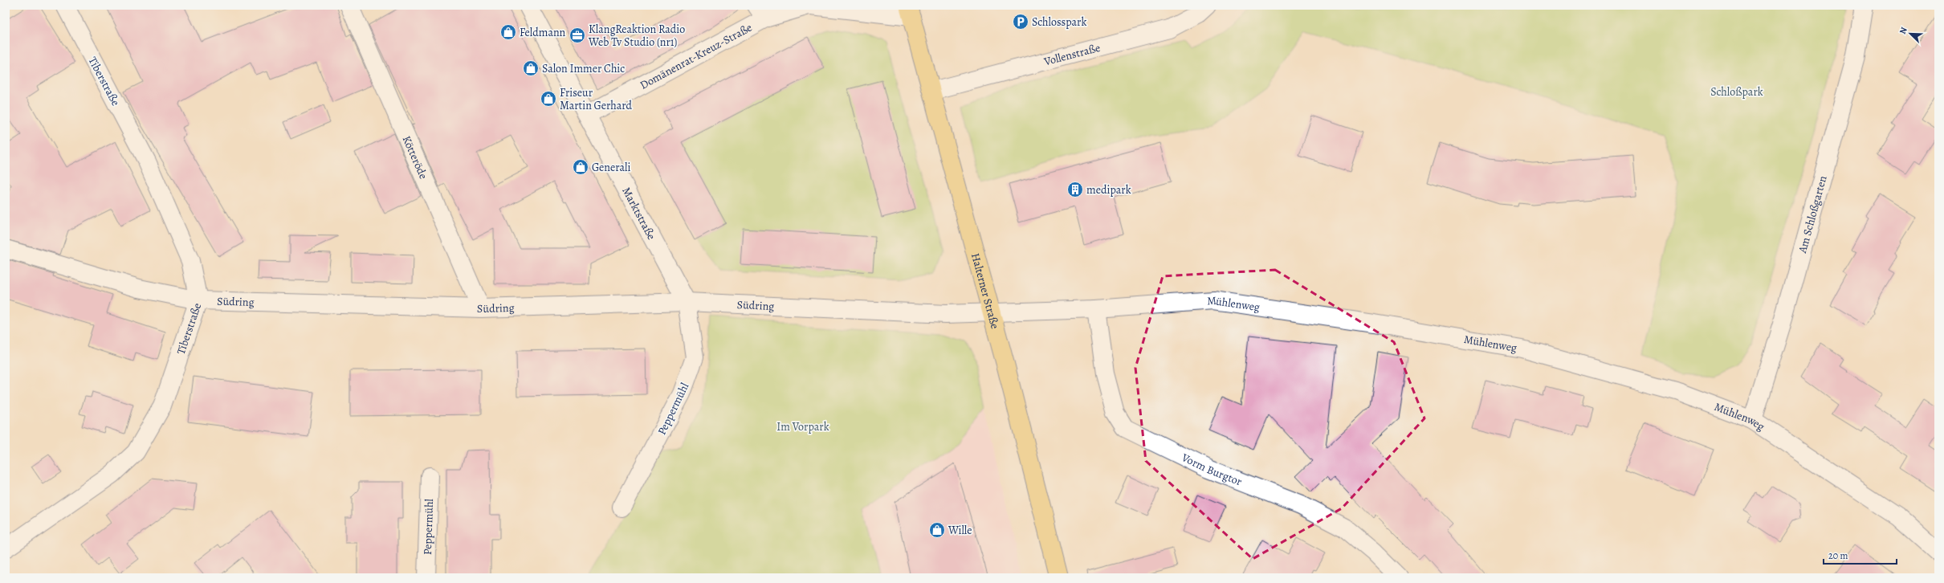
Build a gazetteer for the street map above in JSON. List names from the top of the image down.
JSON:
{
  "streets": {
    "main road": ["Halterner Straße"],
    "street": [
      "Vollenstraße",
      "Domänenrat-Kreuz-Straße",
      "Tiberstraße",
      "Kötteröde",
      "Marktstraße",
      "Am Schloßgarten",
      "Südring",
      "Mühlenweg",
      "Peppermühl",
      "Vorm Burgtor"
    ]
  },
  "crossings": [
    ["Vollenstraße", "Halterner Straße"],
    ["Domänenrat-Kreuz-Straße", "Marktstraße"],
    ["Tiberstraße", "Südring"],
    ["Kötteröde", "Südring"],
    ["Marktstraße", "Südring"],
    ["Marktstraße", "Peppermühl"],
    ["Am Schloßgarten", "Mühlenweg"],
    ["Halterner Straße", "Südring"],
    ["Halterner Straße", "Mühlenweg"],
    ["Südring", "Mühlenweg"],
    ["Südring", "Peppermühl"],
    ["Mühlenweg", "Vorm Burgtor"]
  ],
  "parks": ["Schloßpark", "Im Vorpark"],
  "places": {
    "parking": ["Schlosspark"],
    "shop": [
      "Feldmann",
      "Salon Immer Chic",
      "Friseur Martin Gerhard",
      "Generali",
      "Wille"
    ],
    "office": ["KlangReaktion Radio Web Tv Studio (nr1)"],
    "building": ["medipark"]
  },
  "scale_bar": "20 m",
  "north": "top left"
}
